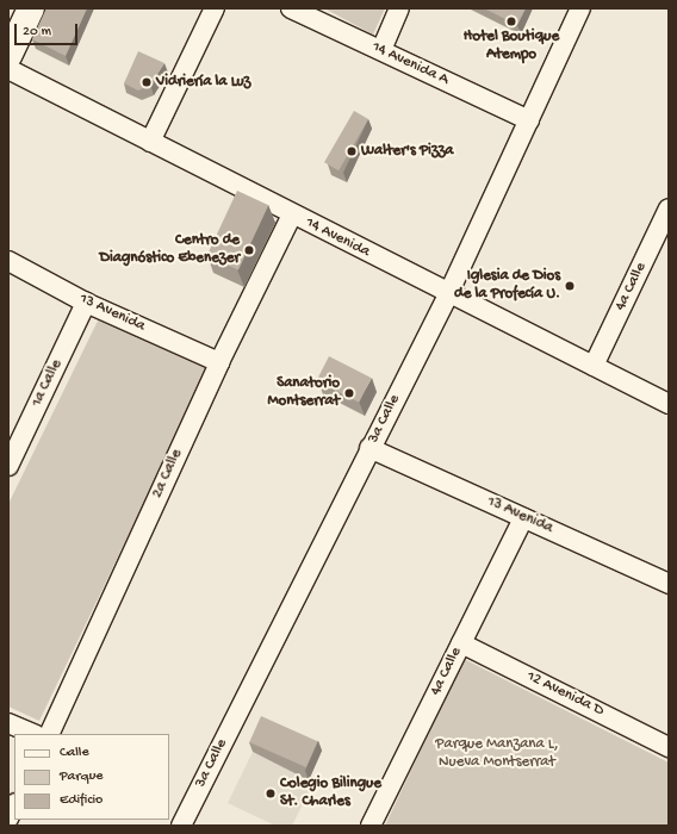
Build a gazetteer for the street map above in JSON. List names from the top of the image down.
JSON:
{
  "streets": {
    "street": [
      "14 Avenida A",
      "14 Avenida",
      "4a Calle",
      "13 Avenida",
      "1a Calle",
      "3a Calle",
      "2a Calle",
      "12 Avenida D"
    ]
  },
  "crossings": [
    ["14 Avenida A", "3a Calle"],
    ["14 Avenida", "4a Calle"],
    ["14 Avenida", "3a Calle"],
    ["14 Avenida", "2a Calle"],
    ["4a Calle", "13 Avenida"],
    ["4a Calle", "12 Avenida D"],
    ["13 Avenida", "1a Calle"],
    ["13 Avenida", "3a Calle"],
    ["13 Avenida", "2a Calle"]
  ],
  "parks": ["Parque Manzana L, Nueva Montserrat"],
  "places": [
    "Hotel Boutique Atempo",
    "Vidriería la Luz",
    "Walter's Pizza",
    "Centro de Diagnóstico Ebenezer",
    "Iglesia de Dios de la Profecía U.",
    "Sanatorio Montserrat",
    "Colegio Bilingue St. Charles"
  ],
  "legend": ["Calle", "Parque", "Edificio"],
  "scale_bar": "20 m"
}
